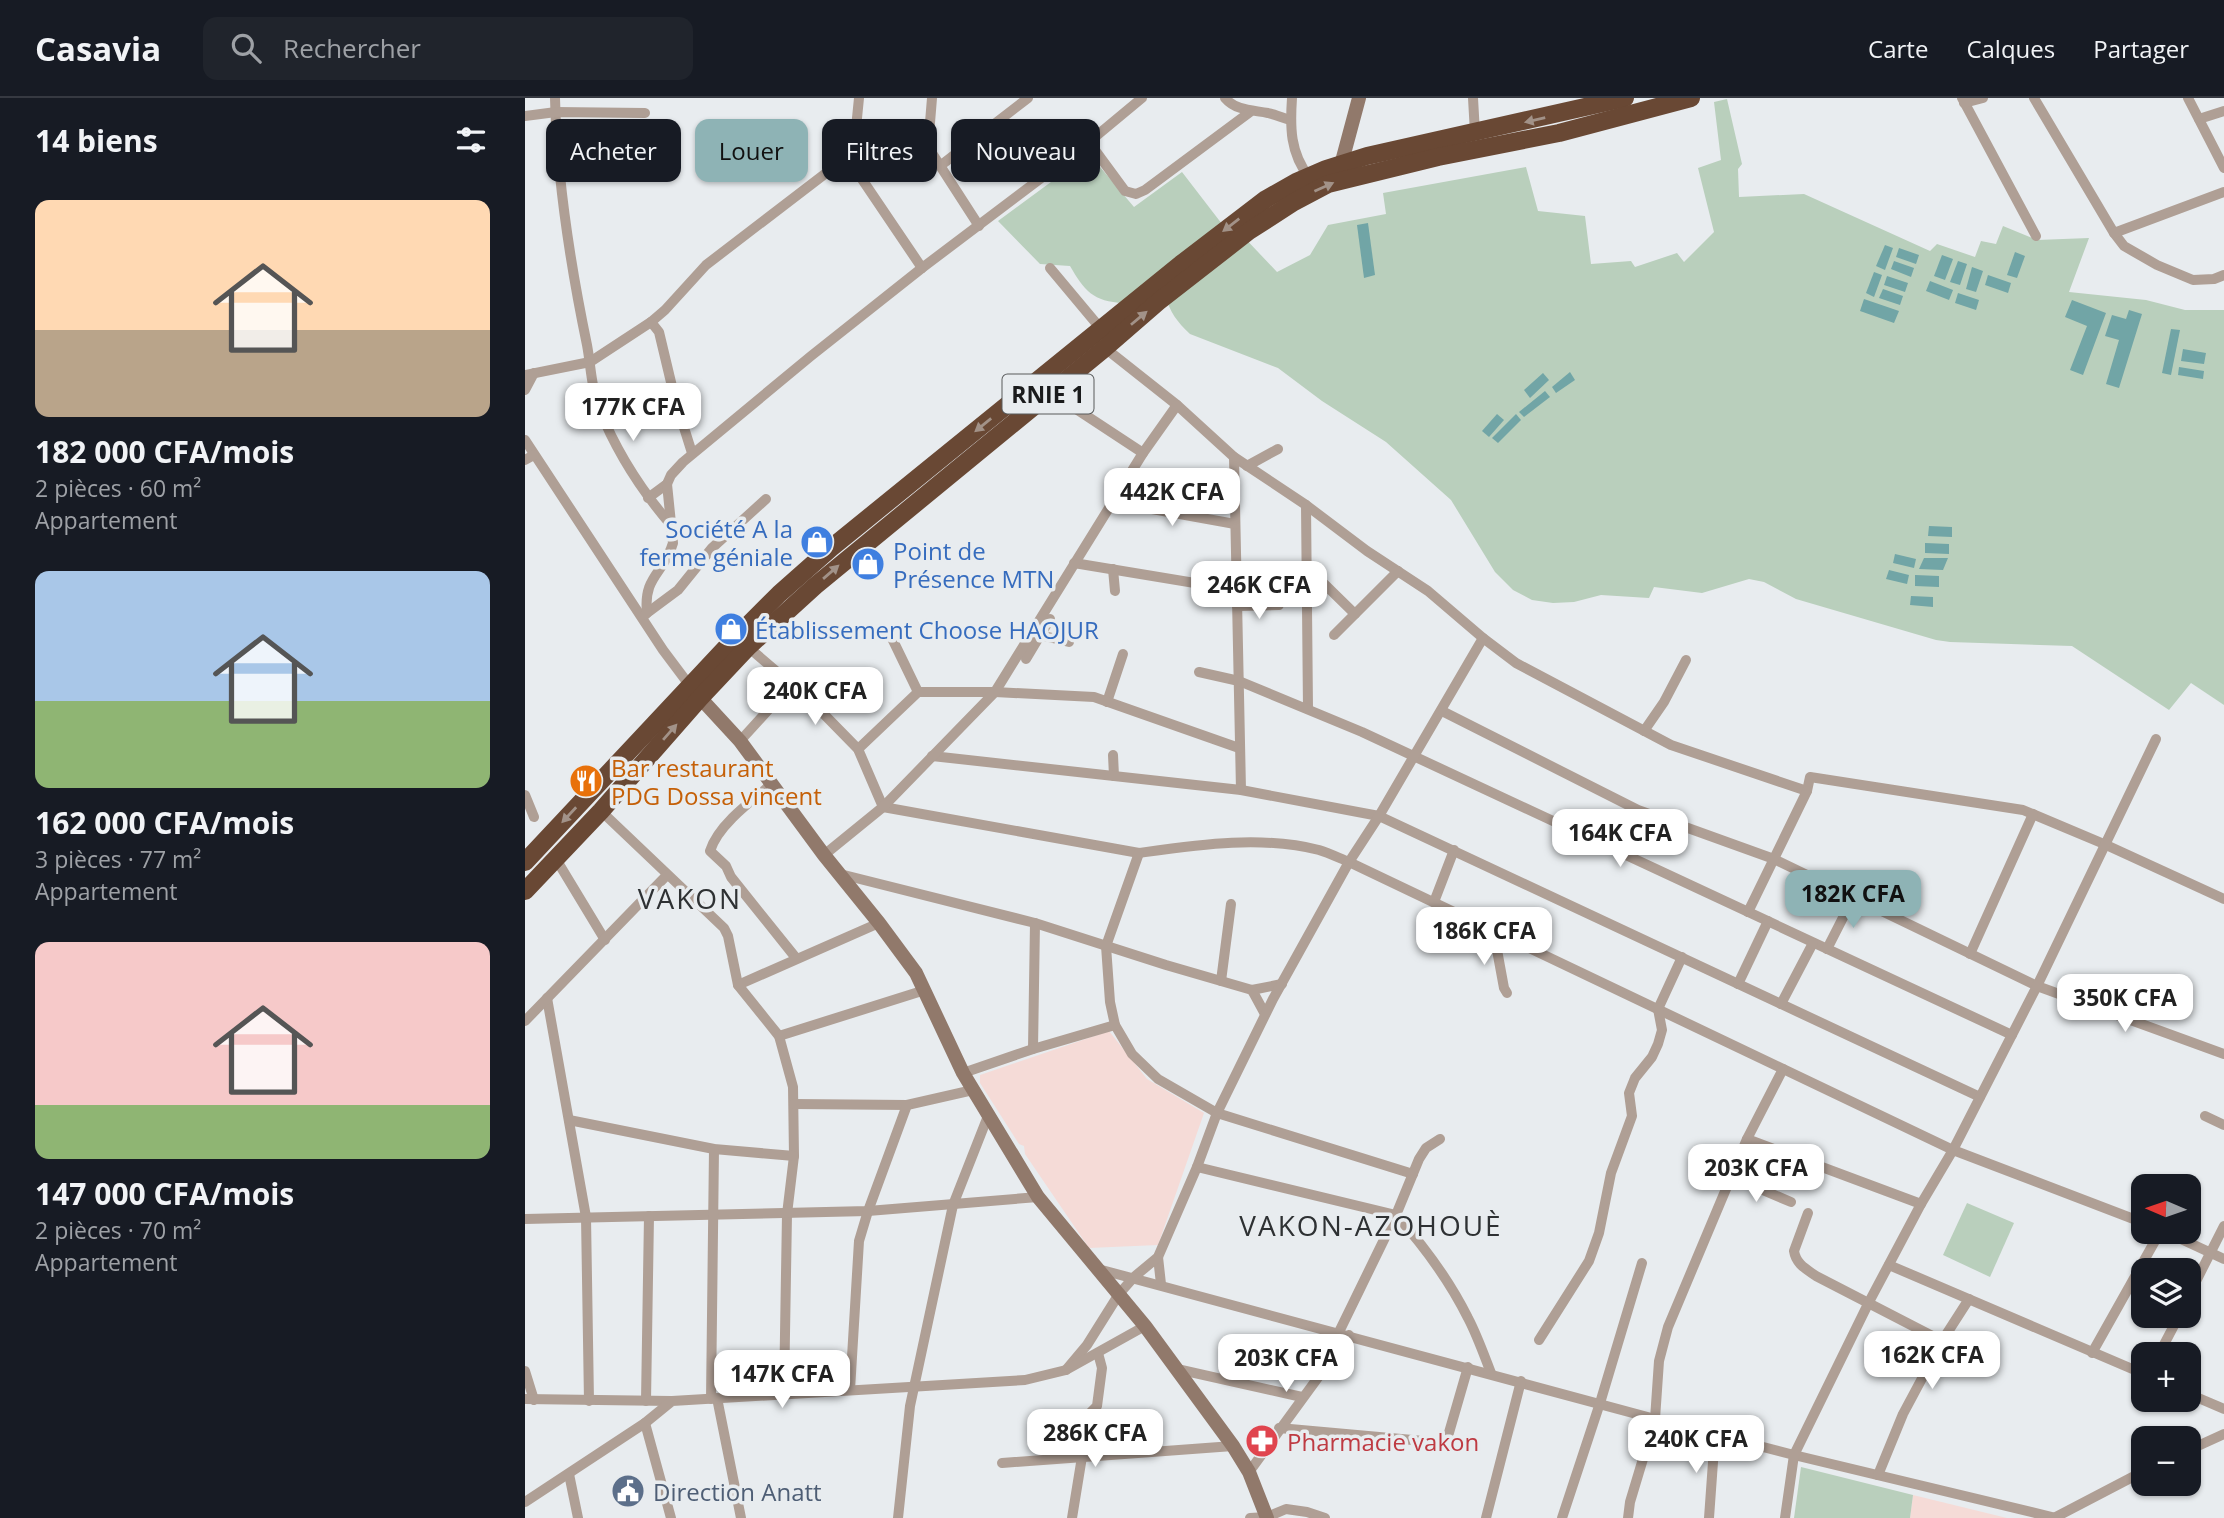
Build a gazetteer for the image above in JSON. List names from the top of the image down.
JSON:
{
  "streets": {
    "highway": ["RNIE 1"]
  },
  "districts": ["VAKON", "VAKON-AZOHOUÈ"],
  "places": {
    "shop": ["Société A la ferme géniale", "Point de Présence MTN", "Établissement Choose HAOJUR"],
    "restaurant": ["Bar restaurant PDG Dossa vincent"],
    "pharmacy": ["Pharmacie vakon"],
    "public building": ["Direction Anatt"]
  },
  "north": "left",
  "page": {
    "header": "Casavia",
    "search": "Rechercher",
    "nav": ["Carte", "Calques", "Partager"],
    "heading": "14 biens",
    "chip": [
      "Acheter",
      "Louer",
      "Filtres",
      "Nouveau"
    ],
    "list": [
      {
        "name": "182 000 CFA/mois",
        "note": "2 pièces · 60 m² · Appartement"
      },
      {
        "name": "162 000 CFA/mois",
        "note": "3 pièces · 77 m² · Appartement"
      },
      {
        "name": "147 000 CFA/mois",
        "note": "2 pièces · 70 m² · Appartement"
      }
    ],
    "price": [
      "177K CFA",
      "442K CFA",
      "246K CFA",
      "240K CFA",
      "164K CFA",
      "182K CFA",
      "186K CFA",
      "350K CFA",
      "203K CFA",
      "162K CFA",
      "203K CFA",
      "147K CFA",
      "286K CFA",
      "240K CFA"
    ],
    "map_buttons": ["+", "−"]
  }
}
